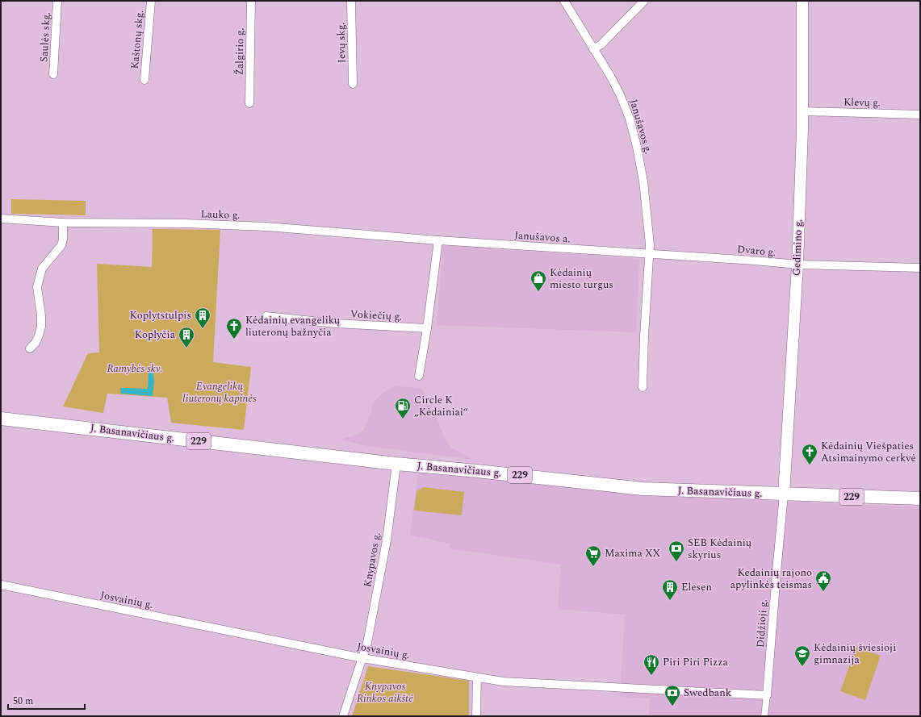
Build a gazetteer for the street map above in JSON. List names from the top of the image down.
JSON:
{
  "streets": {
    "main road": ["Gedimino g.", "J. Basanavičiaus g.", "229"],
    "street": [
      "Saulės skg.",
      "Kaštonų skg.",
      "Ievų skg.",
      "Žalgirio g.",
      "Klevų g.",
      "Janušavos g.",
      "Lauko g.",
      "Janušavos a.",
      "Dvaro g.",
      "Vokiečių g.",
      "Knypavos g.",
      "Josvainių g.",
      "Didžioji g."
    ]
  },
  "crossings": [
    ["Klevų g.", "Gedimino g."],
    ["Janušavos g.", "Janušavos a."],
    ["Janušavos g.", "Dvaro g."],
    ["Lauko g.", "Janušavos a."],
    ["Janušavos a.", "Dvaro g."],
    ["Gedimino g.", "Dvaro g."],
    ["Gedimino g.", "J. Basanavičiaus g."],
    ["Gedimino g.", "Didžioji g."],
    ["J. Basanavičiaus g.", "Knypavos g."],
    ["J. Basanavičiaus g.", "Didžioji g."],
    ["Knypavos g.", "Josvainių g."],
    ["Josvainių g.", "Didžioji g."]
  ],
  "parks": ["Ramybės skv.", "Evangelikų liuteronų kapinės", "Knypavos Rinkos aikštė"],
  "places": {
    "shop": ["Kėdainių miesto turgus"],
    "building": ["Koplytstulpis", "Koplyčia", "Elesen"],
    "church": ["Kėdainių evangelikų liuteronų bažnyčia", "Kėdainių Viešpaties Atsimainymo cerkvė"],
    "fuel station": ["Circle K „Kėdainiai“"],
    "bank": ["SEB Kėdainių skyrius", "Swedbank"],
    "supermarket": ["Maxima XX"],
    "public building": ["Kedainių rajono apylinkės teismas"],
    "school or university": ["Kėdainių šviesioji gimnazija"],
    "restaurant": ["Piri Piri Pizza"]
  },
  "scale_bar": "50 m"
}
